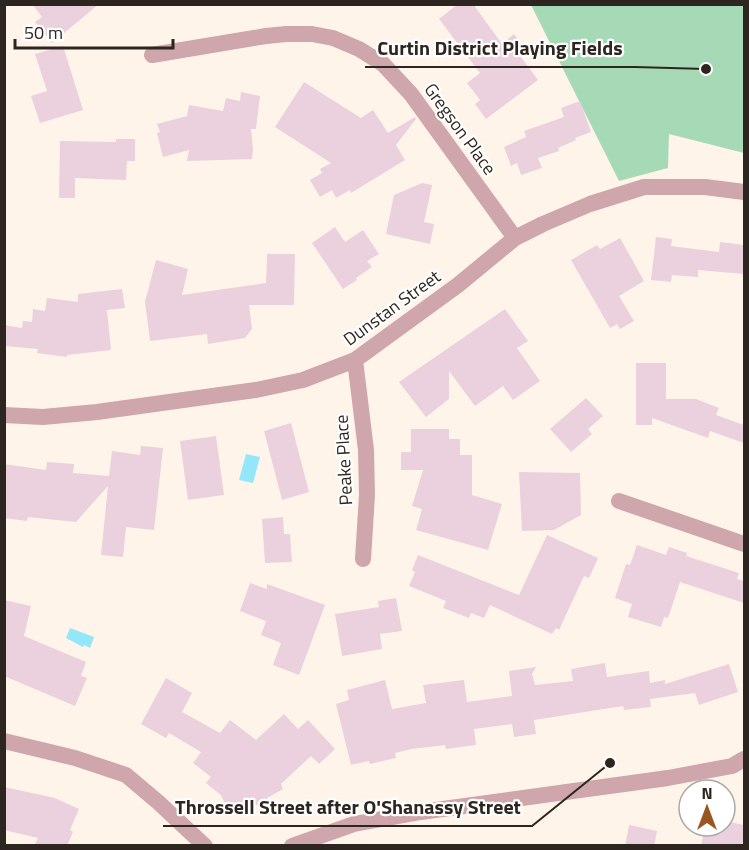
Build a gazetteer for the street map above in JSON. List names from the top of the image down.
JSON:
{
  "streets": {
    "street": ["Gregson Place", "Dunstan Street", "Peake Place"]
  },
  "crossings": [
    ["Gregson Place", "Dunstan Street"],
    ["Dunstan Street", "Peake Place"]
  ],
  "places": ["Curtin District Playing Fields", "Throssell Street after O'Shanassy Street"],
  "scale_bar": "50 m",
  "north": "top"
}
